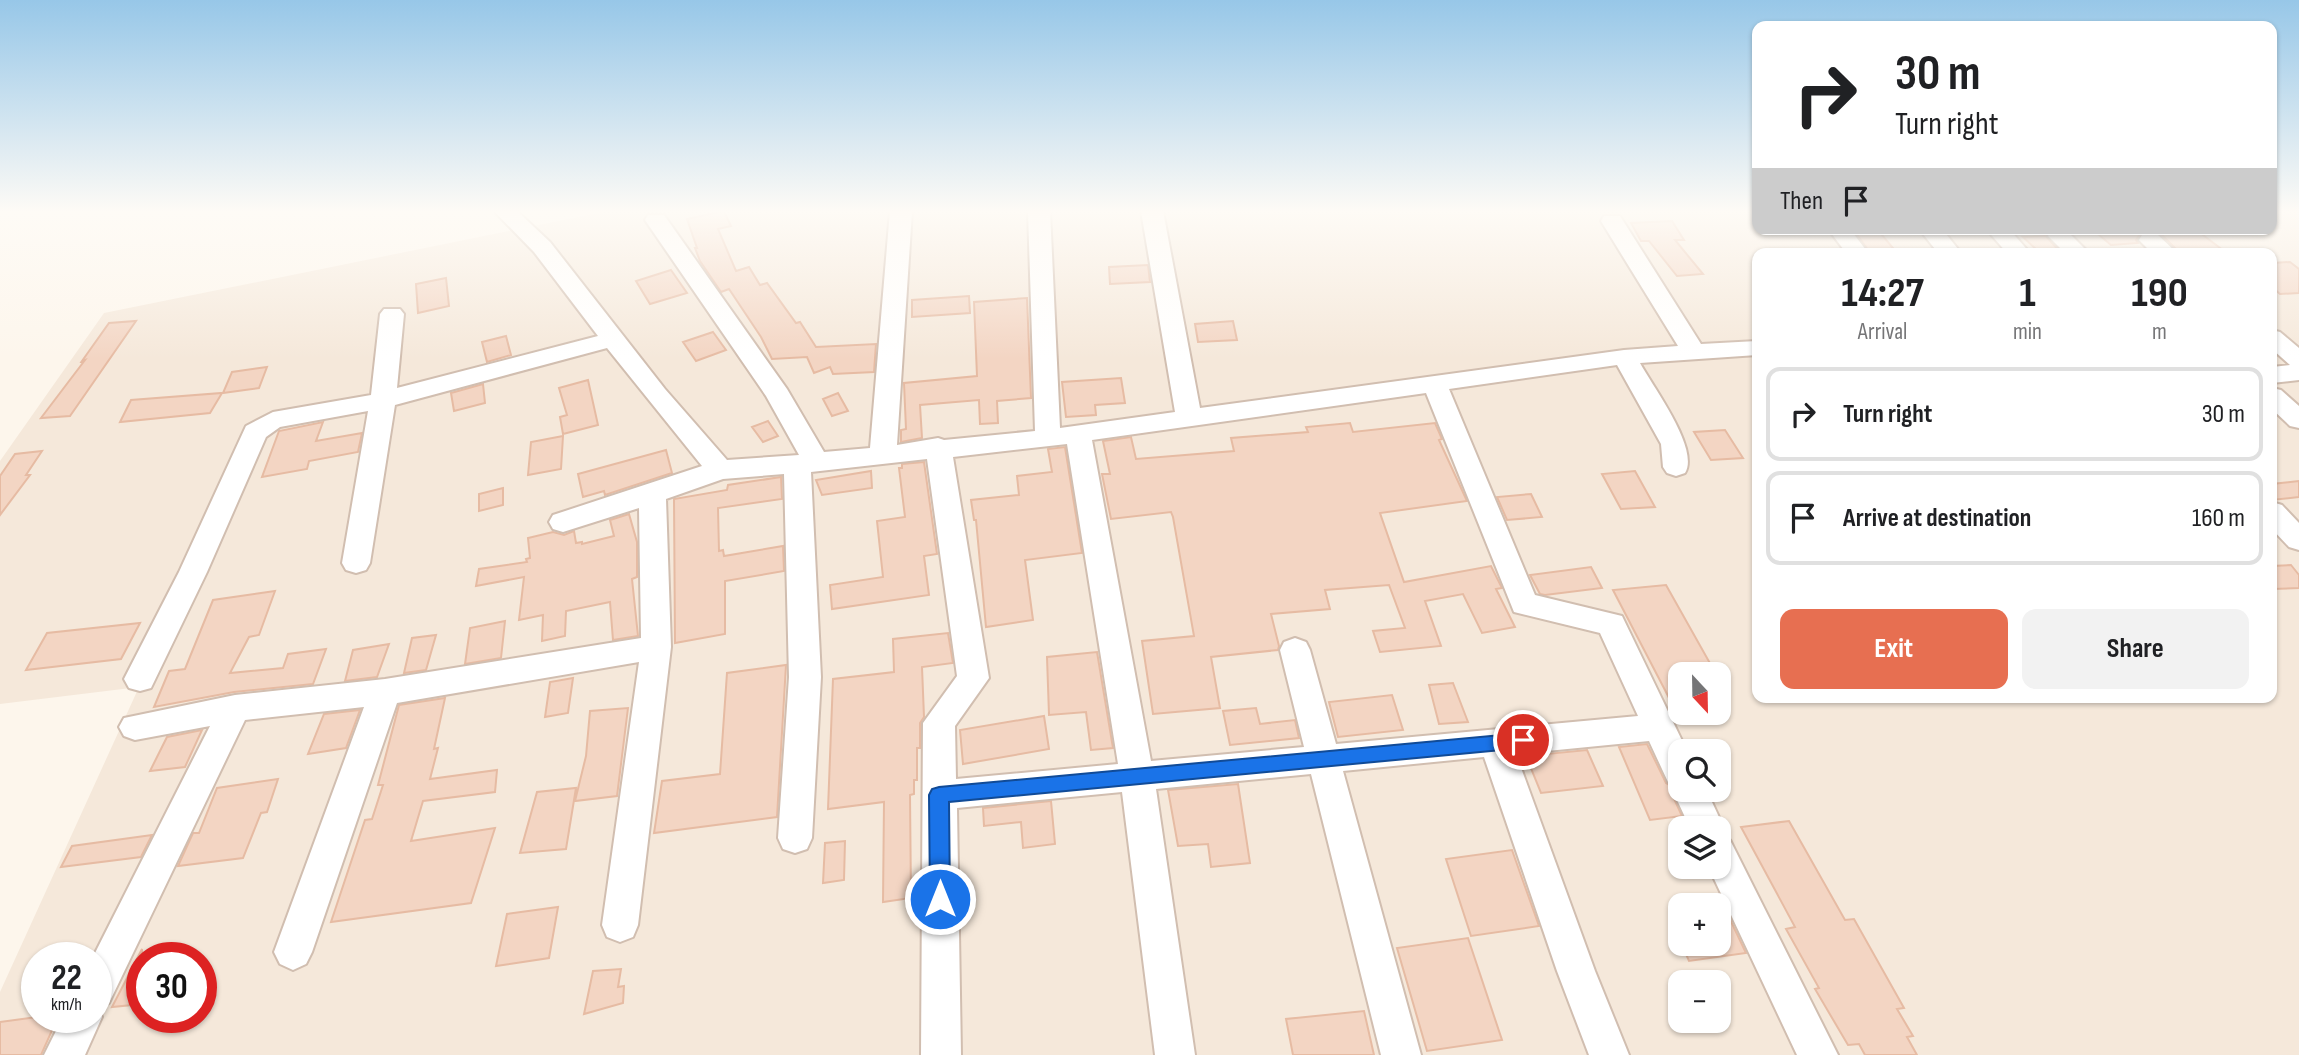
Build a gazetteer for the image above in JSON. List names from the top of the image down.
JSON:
{
  "north": "bottom",
  "page": {
    "turn": ["30 m", "Turn right"],
    "then": "Then",
    "eta": [
      "14:27",
      "Arrival",
      "1",
      "min",
      "190",
      "m"
    ],
    "list": [
      {
        "name": "Turn right",
        "value": "30 m"
      },
      {
        "name": "Arrive at destination",
        "value": "160 m"
      }
    ],
    "buttons": ["Exit", "Share"],
    "map_buttons": ["+", "−"],
    "speed": "22 km/h",
    "limit": "30"
  }
}
